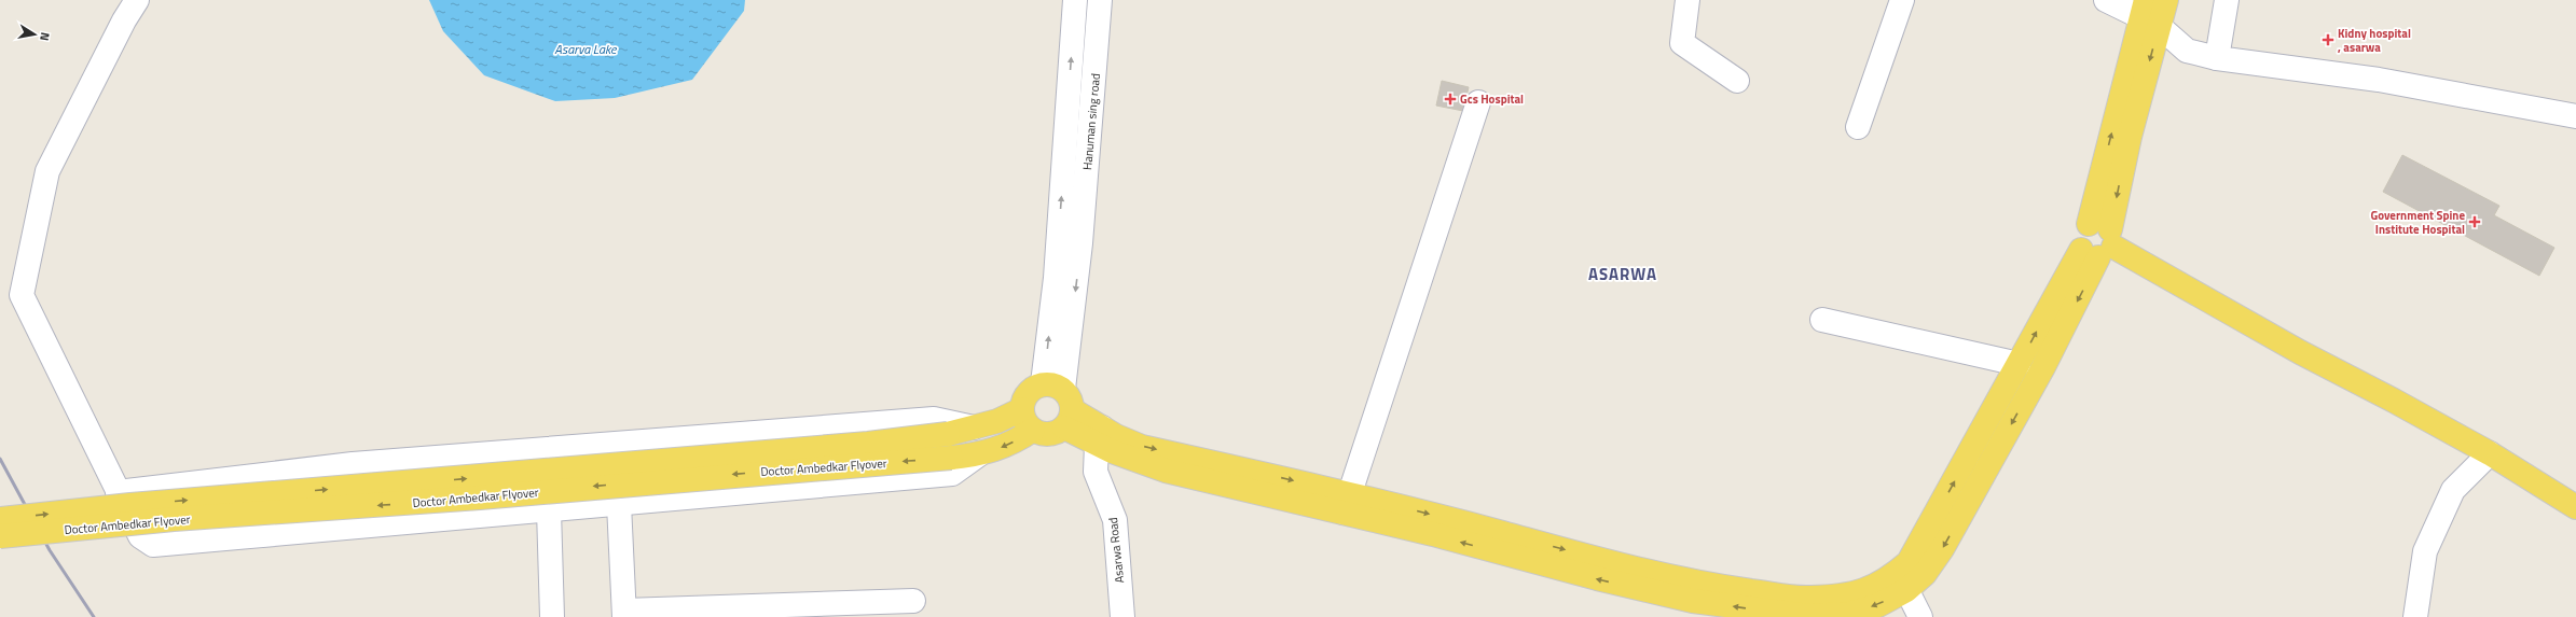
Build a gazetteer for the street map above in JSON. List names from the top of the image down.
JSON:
{
  "streets": {
    "main road": ["Doctor Ambedkar Flyover"],
    "street": ["Hanuman sing road", "Asarwa Road"]
  },
  "crossings": [
    ["Hanuman sing road", "Doctor Ambedkar Flyover"]
  ],
  "districts": ["ASARWA"],
  "water": ["Asarva Lake"],
  "places": {
    "health": ["Kidny hospital , asarwa", "Gcs Hospital", "Government Spine Institute Hospital"]
  },
  "north": "right"
}
